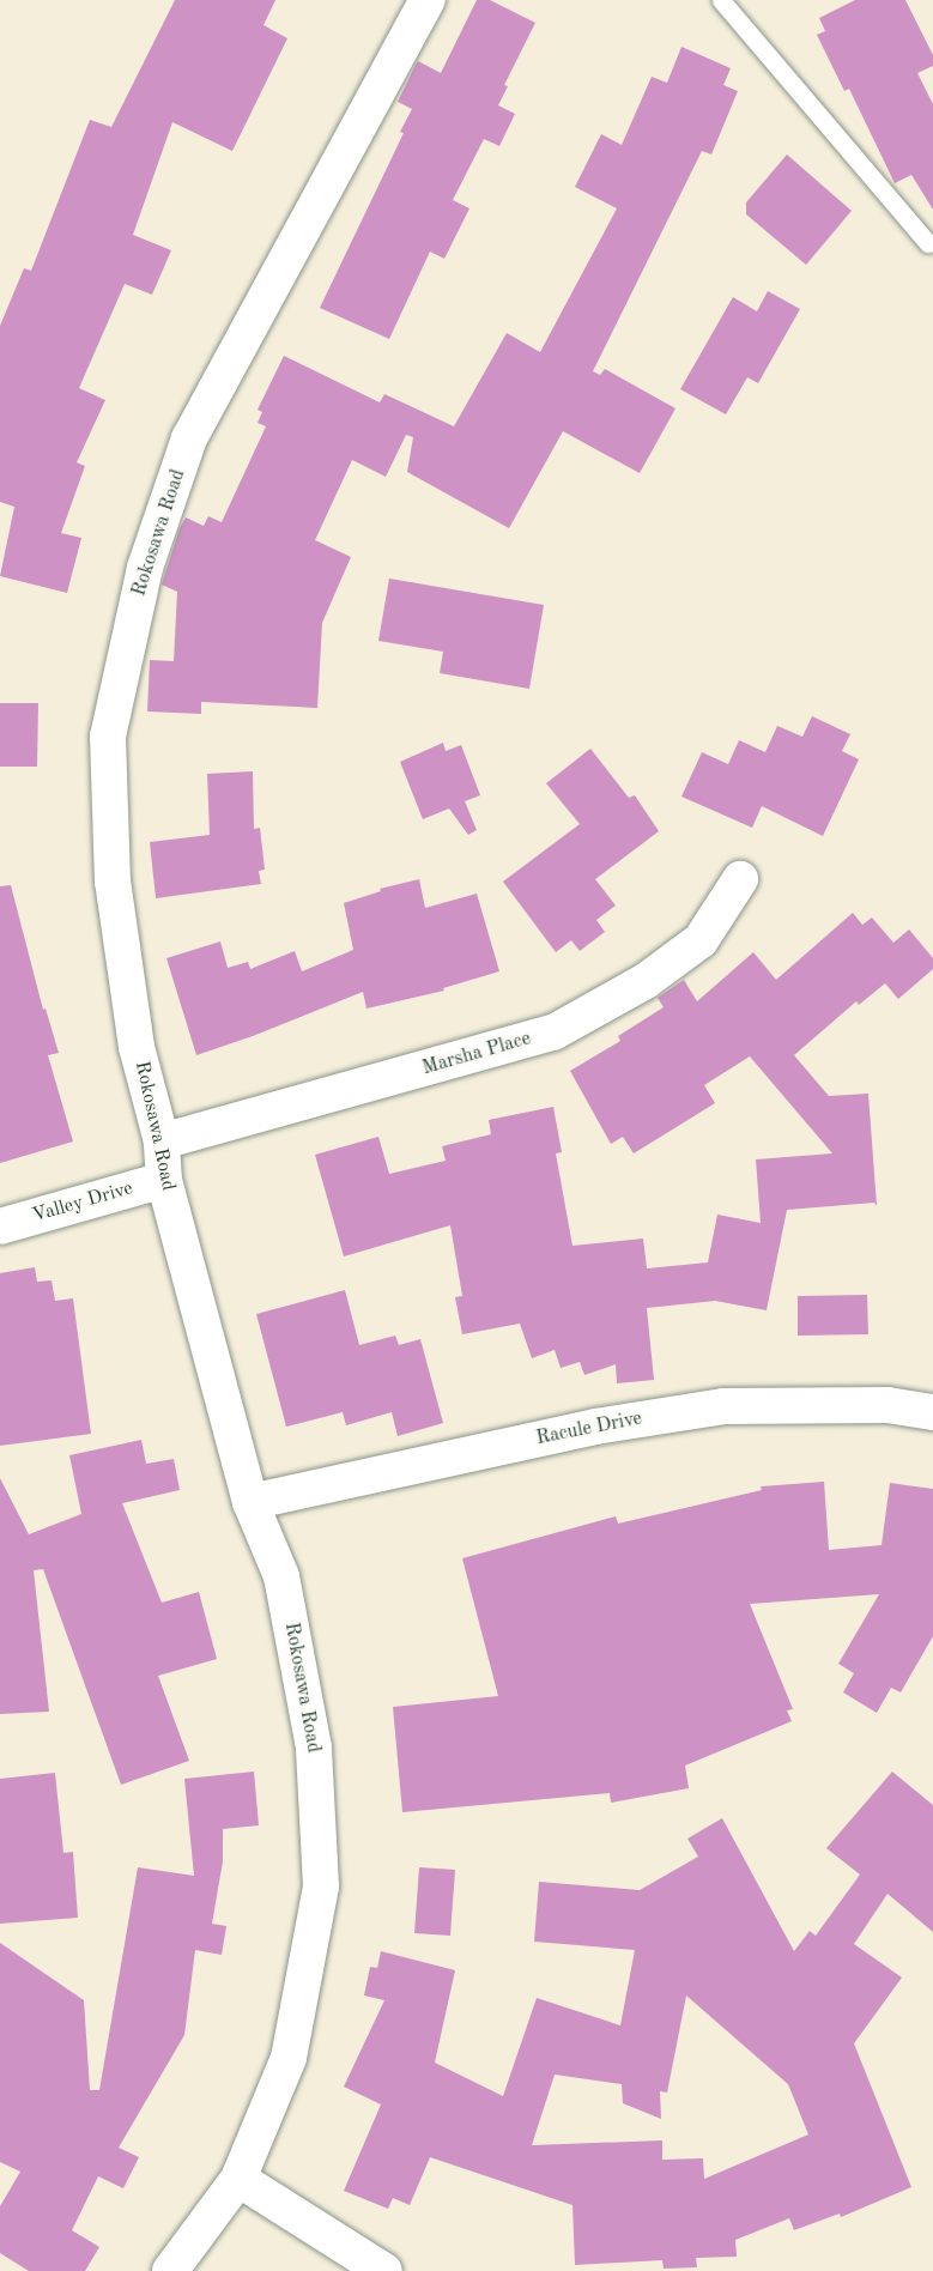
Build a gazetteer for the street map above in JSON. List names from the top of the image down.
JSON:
{
  "streets": {
    "street": [
      "Rokosawa Road",
      "Marsha Place",
      "Valley Drive",
      "Racule Drive"
    ]
  },
  "crossings": [
    ["Rokosawa Road", "Marsha Place"],
    ["Rokosawa Road", "Valley Drive"],
    ["Rokosawa Road", "Racule Drive"]
  ]
}
